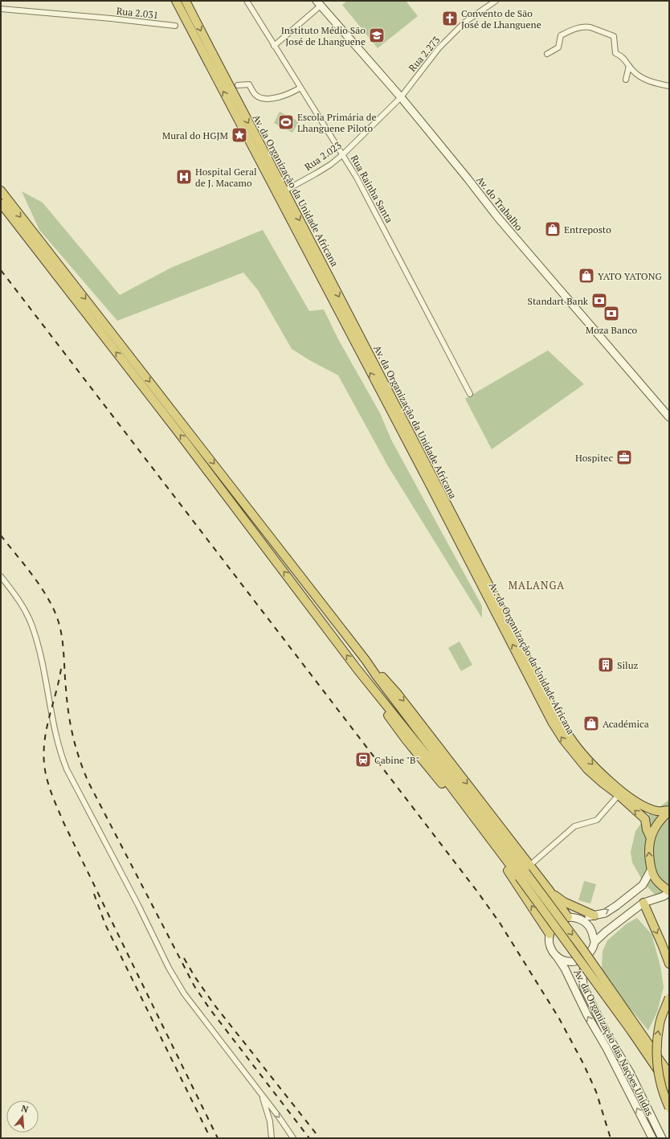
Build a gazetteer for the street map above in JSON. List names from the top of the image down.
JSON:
{
  "streets": {
    "highway": ["Av. da Organização da Unidade Africana"],
    "main road": ["Av. do Trabalho", "Av. da Organização das Nações Unidas"],
    "street": [
      "Rua 2.031",
      "Rua 2.273",
      "Rua 2.023",
      "Rua Rainha Santa"
    ]
  },
  "crossings": [
    ["Rua 2.273", "Rua 2.023"],
    ["Rua 2.273", "Av. do Trabalho"],
    ["Rua 2.023", "Rua Rainha Santa"],
    ["Rua 2.023", "Av. da Organização da Unidade Africana"],
    ["Rua 2.023", "Av. do Trabalho"]
  ],
  "districts": ["MALANGA"],
  "places": {
    "church": ["Convento de São José de Lhanguene"],
    "school or university": ["Instituto Médio São José de Lhanguene"],
    "sports": ["Escola Primária de Lhanguene Piloto"],
    "place": ["Mural do HGJM"],
    "hospital": ["Hospital Geral de J. Macamo"],
    "shop": ["Entreposto", "YATO YATONG", "Académica"],
    "bank": ["Standart Bank", "Moza Banco"],
    "office": ["Hospitec"],
    "building": ["Siluz"],
    "station": ["Cabine \"B\""]
  },
  "north": "top"
}
